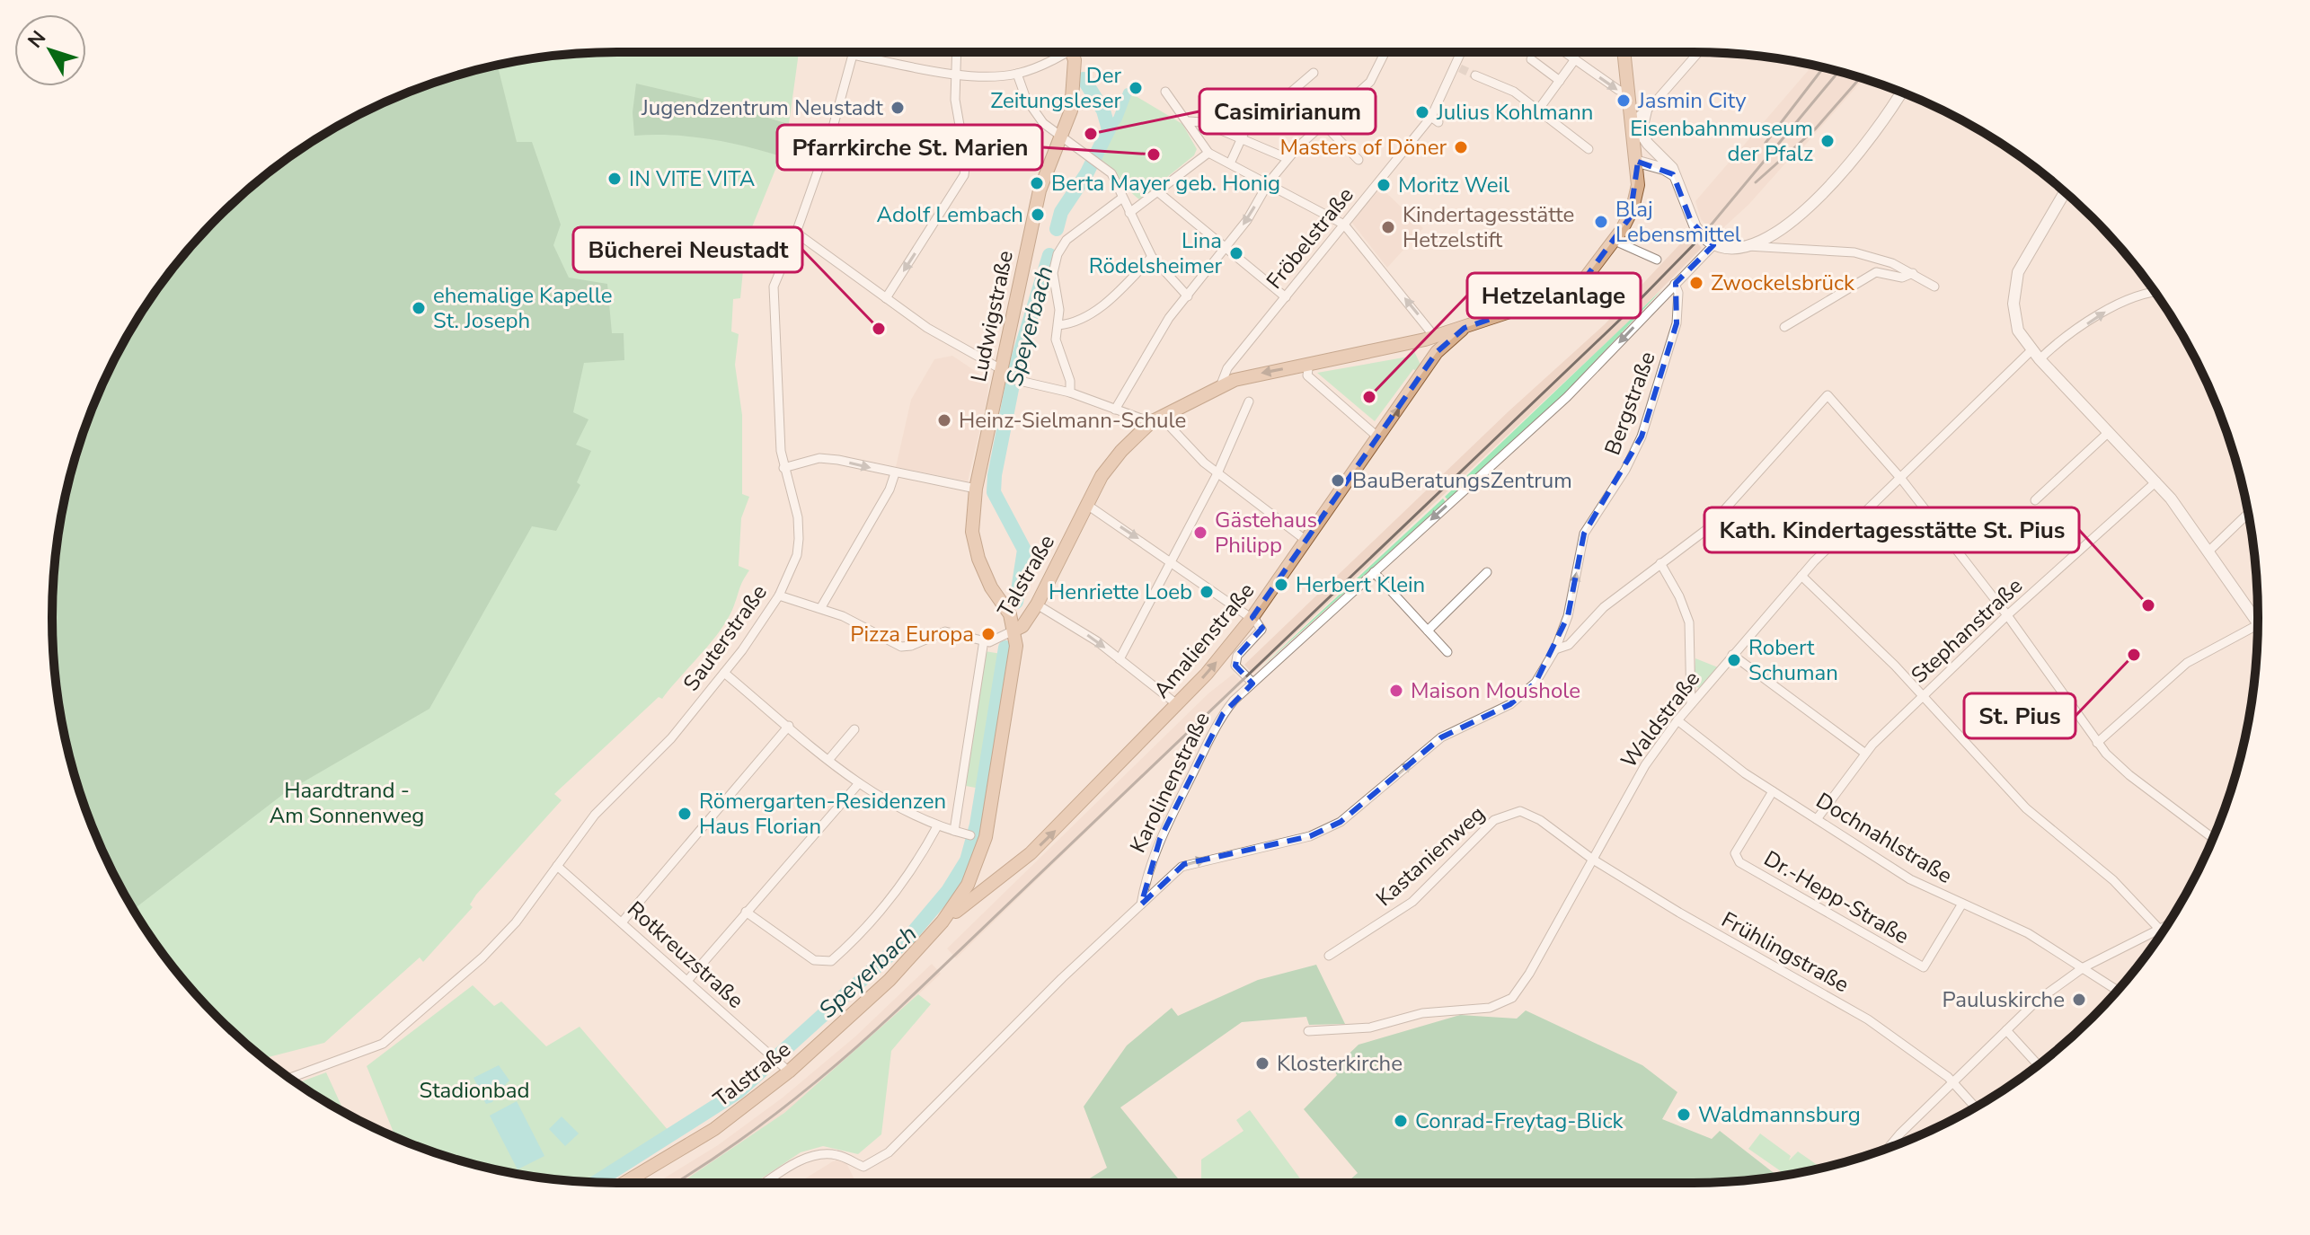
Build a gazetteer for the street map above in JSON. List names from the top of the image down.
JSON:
{
  "streets": {
    "main road": ["Ludwigstraße", "Talstraße", "Amalienstraße"],
    "street": [
      "Fröbelstraße",
      "Bergstraße",
      "Stephanstraße",
      "Sauterstraße",
      "Waldstraße",
      "Karolinenstraße",
      "Dochnahlstraße",
      "Kastanienweg",
      "Dr.-Hepp-Straße",
      "Frühlingstraße",
      "Rotkreuzstraße"
    ]
  },
  "crossings": [
    ["Fröbelstraße", "Talstraße"],
    ["Ludwigstraße", "Talstraße"],
    ["Bergstraße", "Karolinenstraße"],
    ["Talstraße", "Amalienstraße"],
    ["Talstraße", "Rotkreuzstraße"],
    ["Stephanstraße", "Dochnahlstraße"],
    ["Sauterstraße", "Rotkreuzstraße"],
    ["Waldstraße", "Dochnahlstraße"],
    ["Waldstraße", "Kastanienweg"],
    ["Waldstraße", "Frühlingstraße"],
    ["Dochnahlstraße", "Dr.-Hepp-Straße"],
    ["Kastanienweg", "Frühlingstraße"]
  ],
  "one_way": ["Bergstraße", "Amalienstraße", "Karolinenstraße"],
  "water": ["Speyerbach"],
  "parks": ["Haardtrand - Am Sonnenweg", "Stadionbad"],
  "places": [
    "Der Zeitungsleser",
    "Jasmin City",
    "Jugendzentrum Neustadt",
    "Julius Kohlmann",
    "Casimirianum",
    "Eisenbahnmuseum der Pfalz",
    "Masters of Döner",
    "Pfarrkirche St. Marien",
    "IN VITE VITA",
    "Berta Mayer geb. Honig",
    "Moritz Weil",
    "Adolf Lembach",
    "Blaj Lebensmittel",
    "Kindertagesstätte Hetzelstift",
    "Lina Rödelsheimer",
    "Zwockelsbrück",
    "ehemalige Kapelle St. Joseph",
    "Bücherei Neustadt",
    "Hetzelanlage",
    "Heinz-Sielmann-Schule",
    "BauBeratungsZentrum",
    "Gästehaus Philipp",
    "Herbert Klein",
    "Henriette Loeb",
    "Kath. Kindertagesstätte St. Pius",
    "Pizza Europa",
    "St. Pius",
    "Robert Schuman",
    "Maison Moushole",
    "Römergarten-Residenzen Haus Florian",
    "Pauluskirche",
    "Klosterkirche",
    "Waldmannsburg",
    "Conrad-Freytag-Blick"
  ],
  "north": "top left"
}
